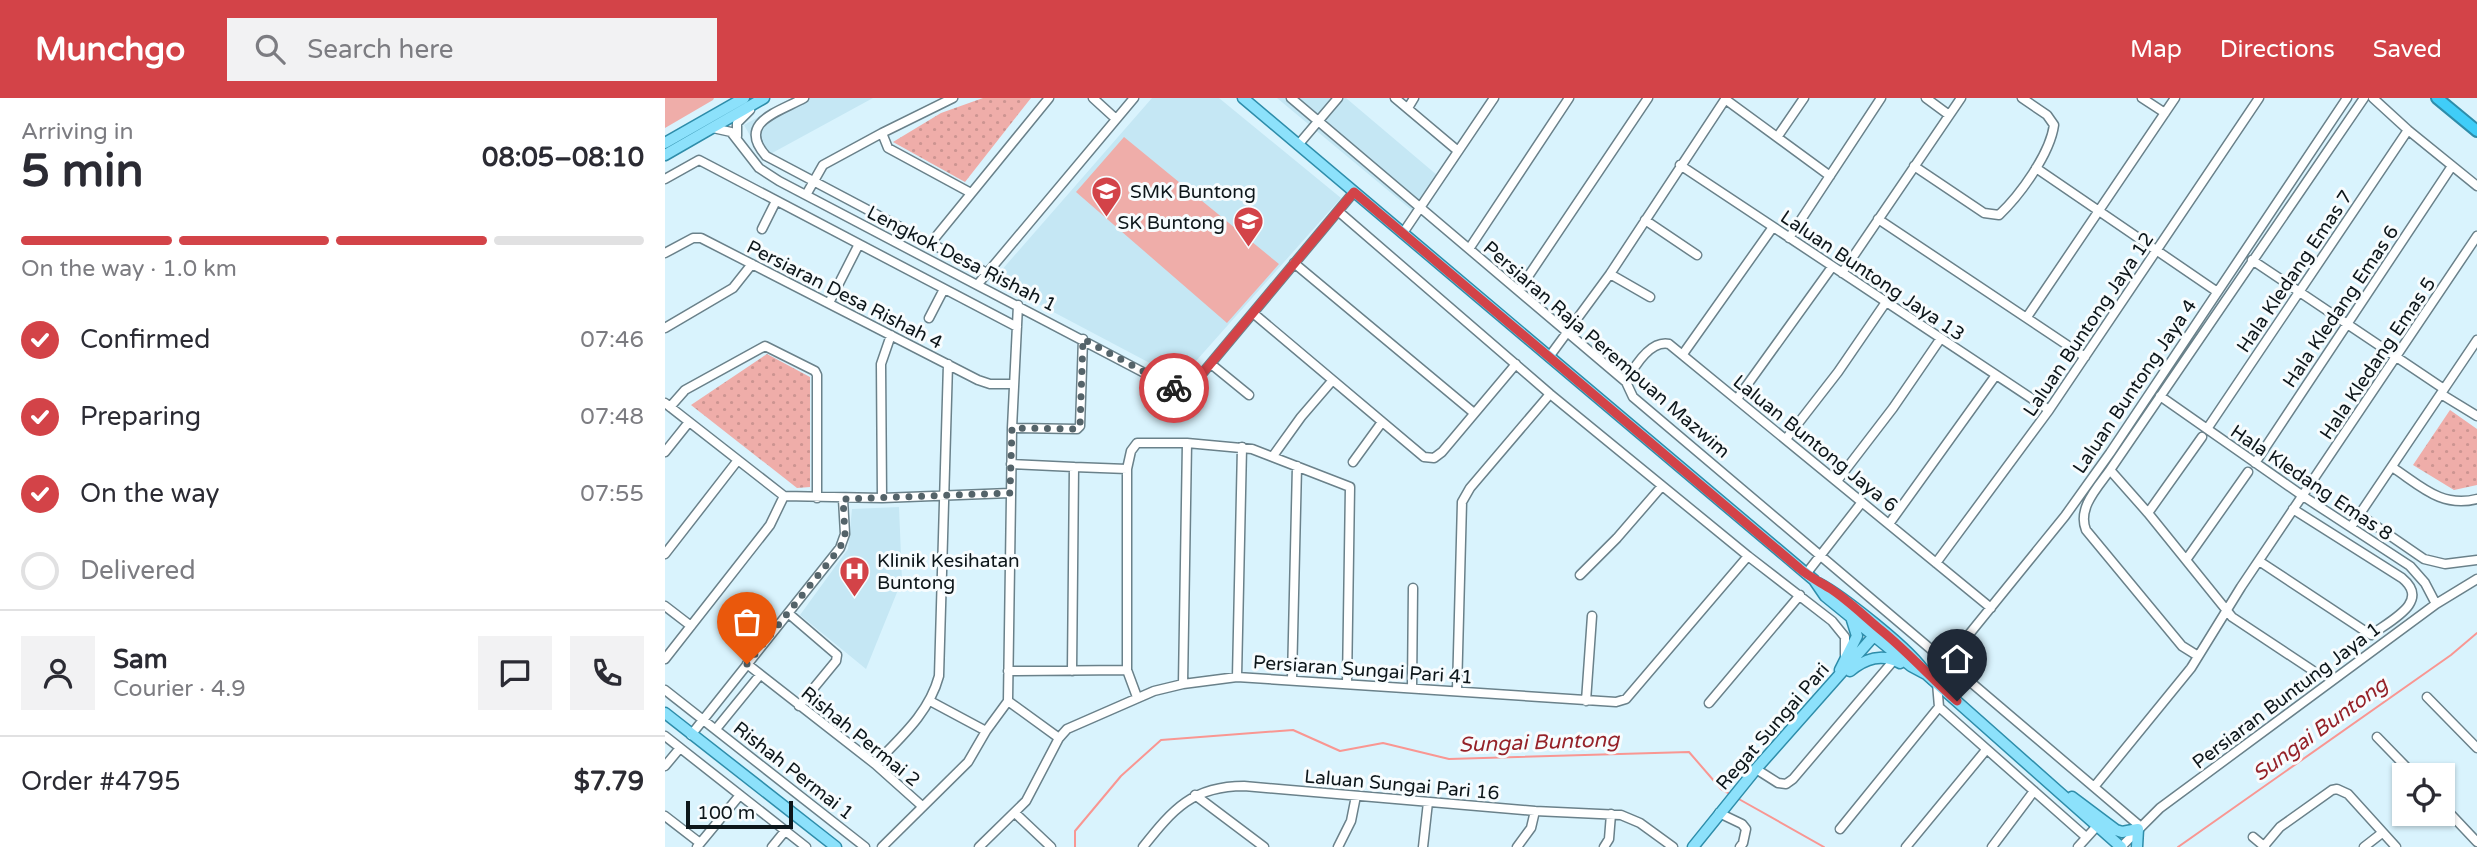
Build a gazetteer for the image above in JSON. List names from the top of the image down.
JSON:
{
  "streets": {
    "main road": ["Regat Sungai Pari"],
    "street": [
      "Lengkok Desa Rishah 1",
      "Hala Kledang Emas 7",
      "Laluan Buntong Jaya 13",
      "Persiaran Desa Rishah 4",
      "Hala Kledang Emas 6",
      "Laluan Buntong Jaya 12",
      "Persiaran Raja Perempuan Mazwim",
      "Hala Kledang Emas 5",
      "Laluan Buntong Jaya 4",
      "Laluan Buntong Jaya 6",
      "Hala Kledang Emas 8",
      "Persiaran Sungai Pari 41",
      "Persiaran Buntung Jaya 1",
      "Rishah Permai 2",
      "Rishah Permai 1",
      "Laluan Sungai Pari 16"
    ]
  },
  "crossings": [
    ["Hala Kledang Emas 7", "Hala Kledang Emas 8"],
    ["Laluan Buntong Jaya 13", "Laluan Buntong Jaya 12"],
    ["Hala Kledang Emas 6", "Hala Kledang Emas 8"],
    ["Laluan Buntong Jaya 12", "Laluan Buntong Jaya 6"],
    ["Persiaran Raja Perempuan Mazwim", "Laluan Buntong Jaya 6"],
    ["Hala Kledang Emas 5", "Hala Kledang Emas 8"],
    ["Laluan Buntong Jaya 4", "Laluan Buntong Jaya 6"],
    ["Hala Kledang Emas 8", "Persiaran Buntung Jaya 1"]
  ],
  "water": ["Sungai Buntong"],
  "places": {
    "school or university": ["SMK Buntong", "SK Buntong"],
    "hospital": ["Klinik Kesihatan Buntong"]
  },
  "scale_bar": "100 m",
  "page": {
    "header": "Munchgo",
    "search": "Search here",
    "nav": ["Map", "Directions", "Saved"],
    "heading": ["5 min", "Arriving in", "08:05–08:10"],
    "panel": [
      "Sam",
      "Courier · 4.9",
      "Order #4795",
      "$7.79"
    ],
    "bar": "On the way · 1.0 km",
    "list": [
      ["Confirmed", "07:46"],
      ["Preparing", "07:48"],
      ["On the way", "07:55"],
      "Delivered"
    ],
    "scale": "100 m"
  }
}
